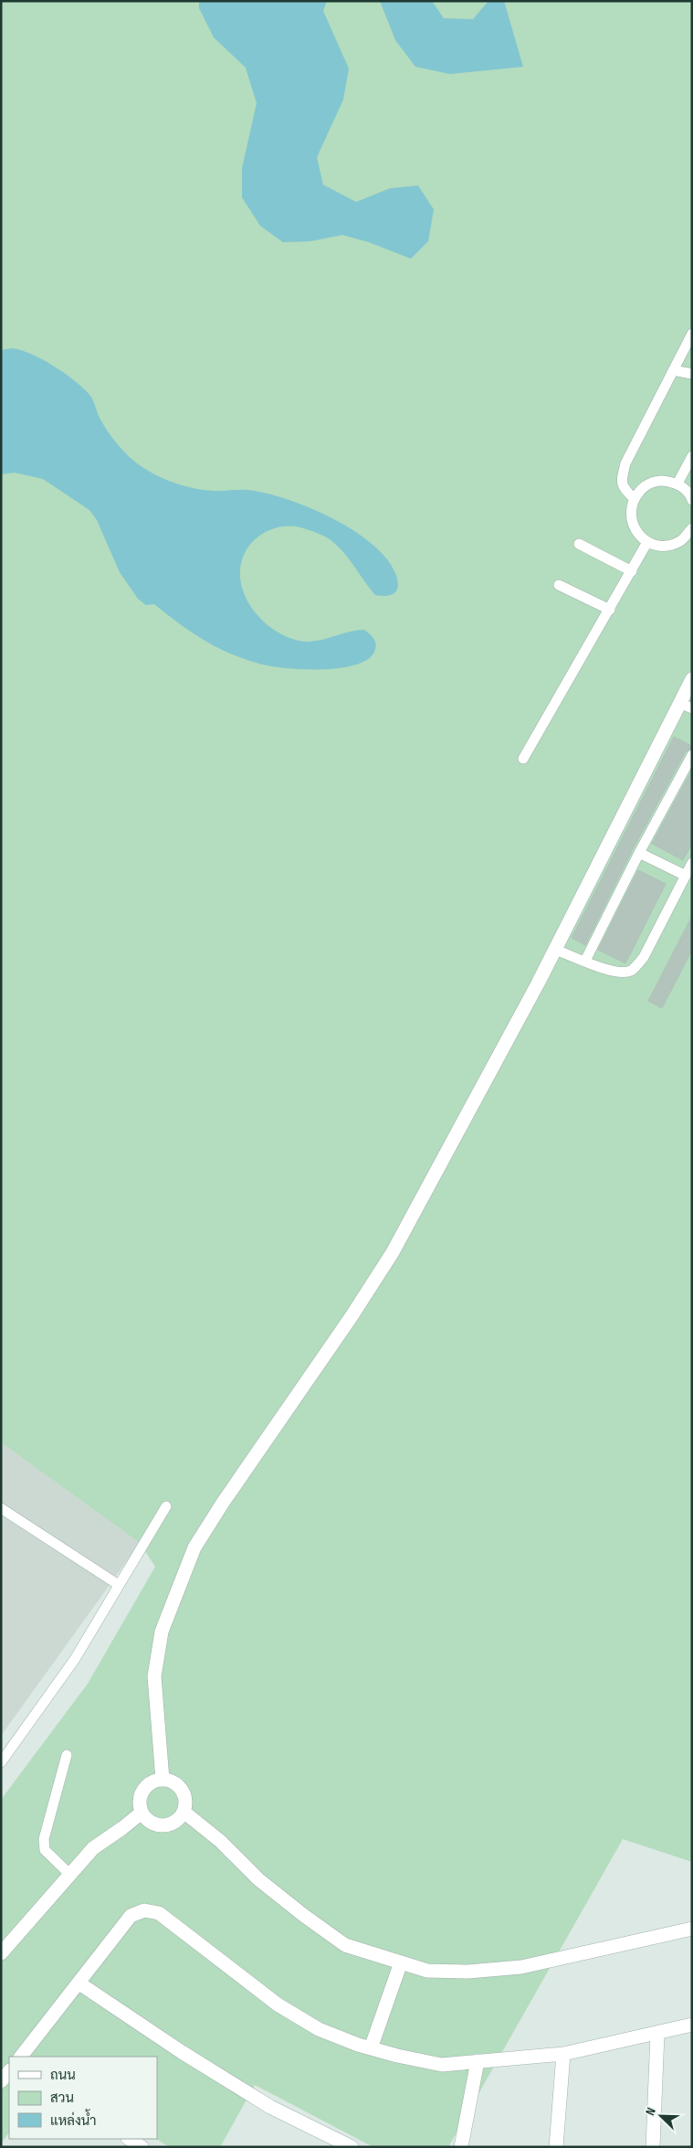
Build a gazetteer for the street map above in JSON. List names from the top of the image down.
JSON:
{
  "legend": ["ถนน", "สวน", "แหล่งน้ำ"],
  "north": "top left"
}
